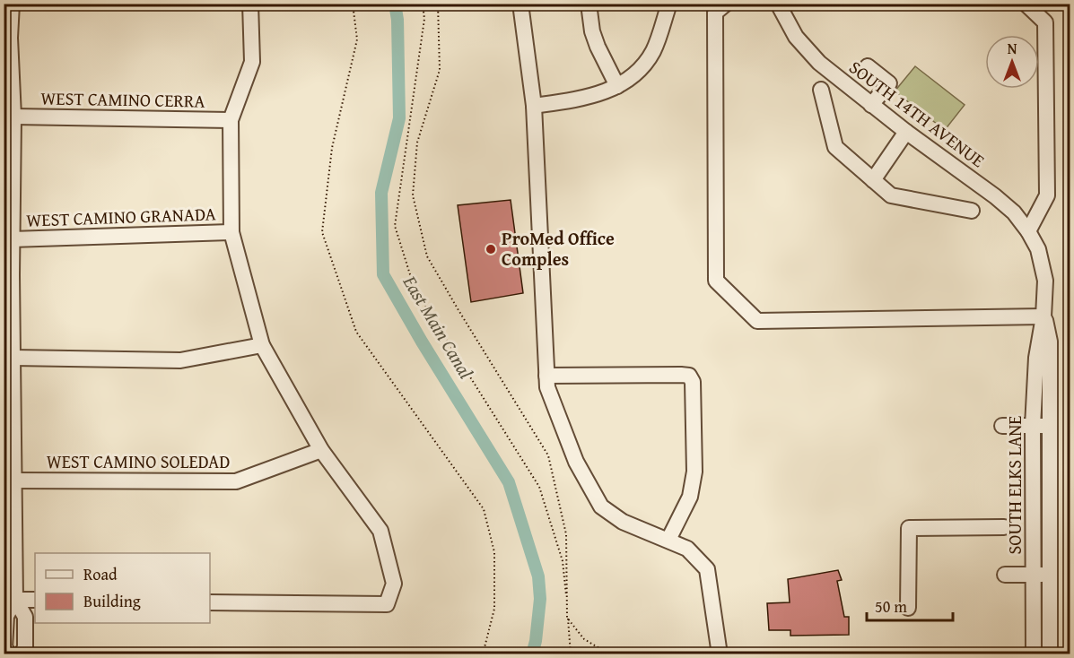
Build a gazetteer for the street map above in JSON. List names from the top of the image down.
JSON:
{
  "streets": {
    "street": [
      "WEST CAMINO CERRA",
      "SOUTH 14TH AVENUE",
      "WEST CAMINO GRANADA",
      "WEST CAMINO SOLEDAD",
      "SOUTH ELKS LANE"
    ]
  },
  "crossings": [
    ["SOUTH 14TH AVENUE", "SOUTH ELKS LANE"]
  ],
  "water": ["East Main Canal"],
  "places": ["ProMed Office Comples"],
  "legend": ["Road", "Building"],
  "scale_bar": "50 m",
  "north": "top"
}
